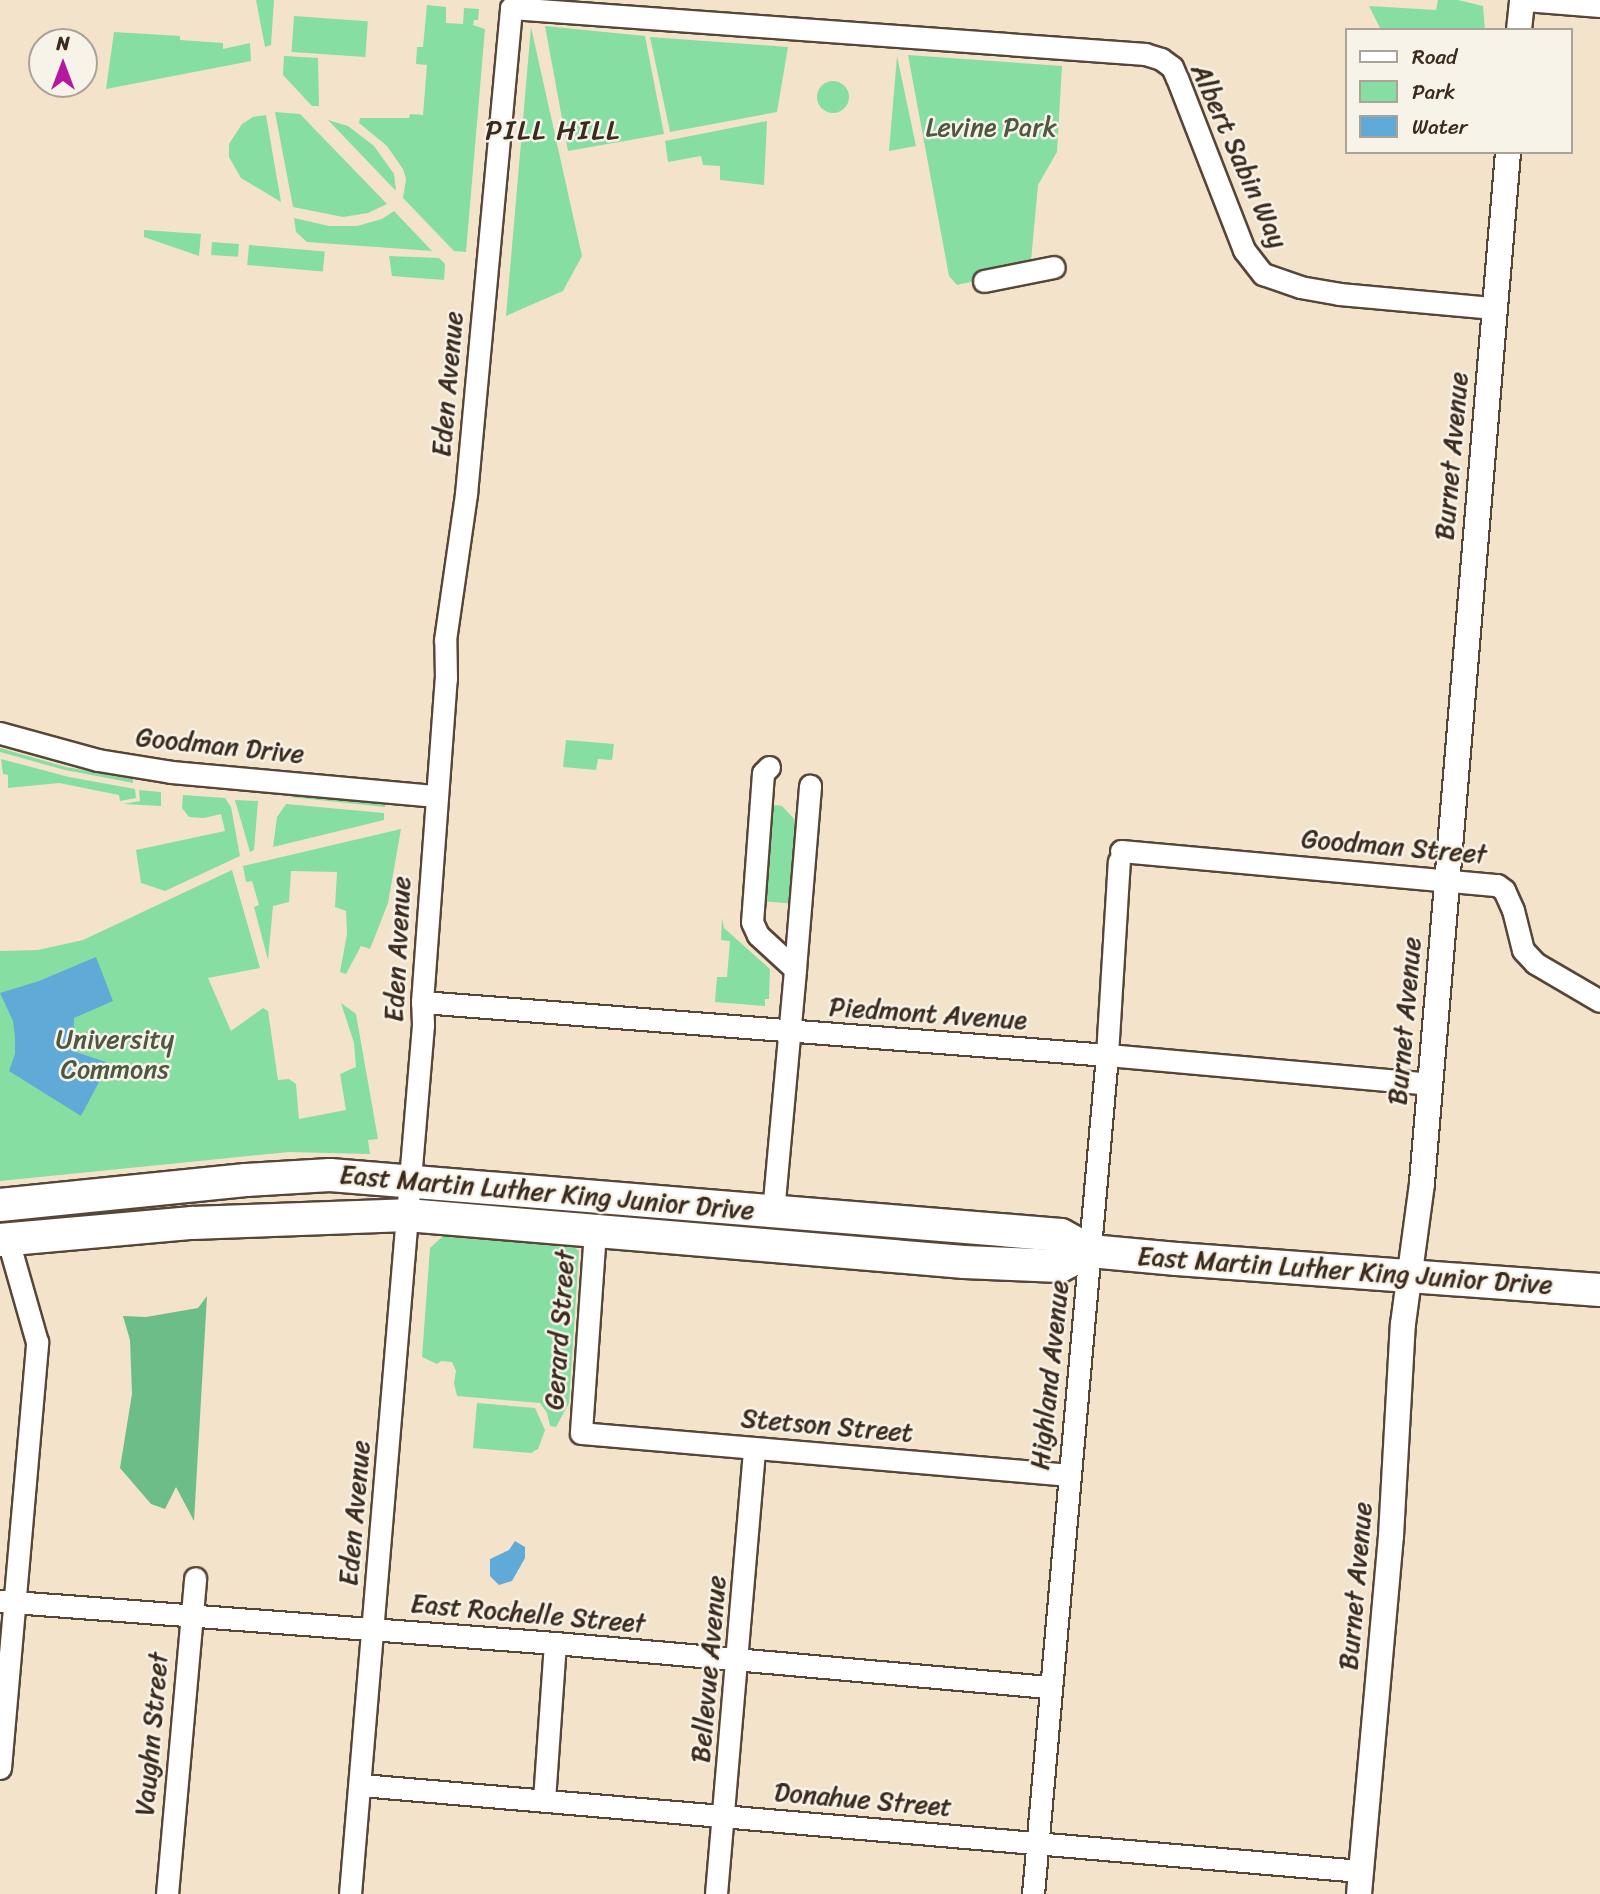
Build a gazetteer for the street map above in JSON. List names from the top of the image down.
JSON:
{
  "streets": {
    "main road": ["East Martin Luther King Junior Drive"],
    "street": [
      "Albert Sabin Way",
      "Eden Avenue",
      "Burnet Avenue",
      "Goodman Drive",
      "Goodman Street",
      "Piedmont Avenue",
      "Gerard Street",
      "Highland Avenue",
      "Stetson Street",
      "East Rochelle Street",
      "Bellevue Avenue",
      "Vaughn Street",
      "Donahue Street"
    ]
  },
  "crossings": [
    ["Albert Sabin Way", "Eden Avenue"],
    ["Albert Sabin Way", "Burnet Avenue"],
    ["Eden Avenue", "Goodman Drive"],
    ["Eden Avenue", "Piedmont Avenue"],
    ["Eden Avenue", "East Martin Luther King Junior Drive"],
    ["Eden Avenue", "East Rochelle Street"],
    ["Eden Avenue", "Donahue Street"],
    ["Burnet Avenue", "Goodman Street"],
    ["Burnet Avenue", "Piedmont Avenue"],
    ["Burnet Avenue", "East Martin Luther King Junior Drive"],
    ["Burnet Avenue", "Donahue Street"],
    ["Goodman Street", "Highland Avenue"],
    ["Piedmont Avenue", "Highland Avenue"],
    ["East Martin Luther King Junior Drive", "Gerard Street"],
    ["East Martin Luther King Junior Drive", "Highland Avenue"],
    ["Gerard Street", "Stetson Street"],
    ["Highland Avenue", "Stetson Street"],
    ["Highland Avenue", "East Rochelle Street"],
    ["Highland Avenue", "Donahue Street"],
    ["Stetson Street", "Bellevue Avenue"],
    ["East Rochelle Street", "Bellevue Avenue"],
    ["East Rochelle Street", "Vaughn Street"],
    ["Bellevue Avenue", "Donahue Street"]
  ],
  "districts": ["PILL HILL"],
  "parks": ["Levine Park", "University Commons"],
  "legend": ["Road", "Park", "Water"],
  "north": "top"
}
